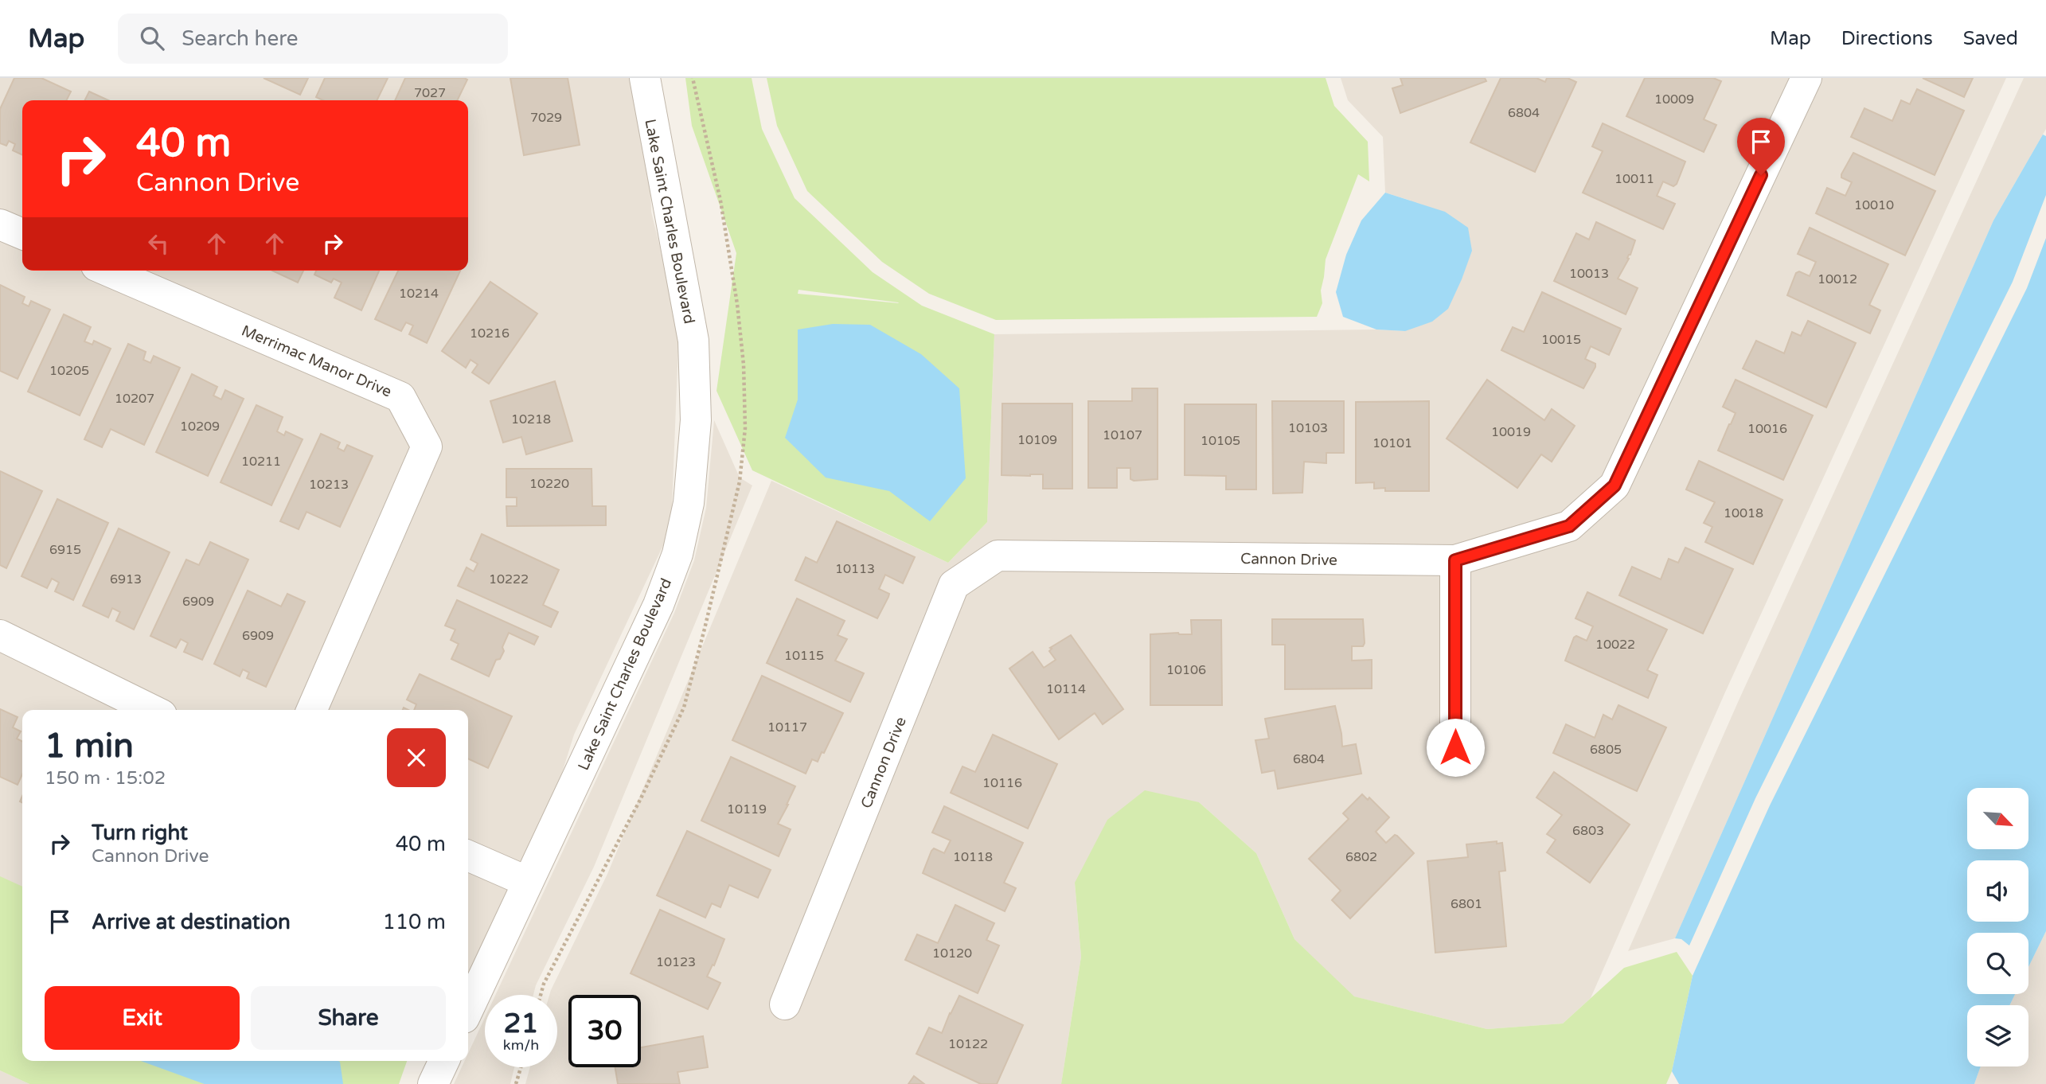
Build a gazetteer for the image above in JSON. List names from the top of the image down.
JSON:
{
  "streets": {
    "street": ["Lake Saint Charles Boulevard", "Merrimac Manor Drive", "Cannon Drive"]
  },
  "house_numbers": [
    "7027",
    "10009",
    "6804",
    "7029",
    "10011",
    "10010",
    "10013",
    "10012",
    "10214",
    "10216",
    "10015",
    "10205",
    "10207",
    "10218",
    "10209",
    "10103",
    "10016",
    "10019",
    "10107",
    "10109",
    "10105",
    "10101",
    "10211",
    "10220",
    "10213",
    "10018",
    "6915",
    "10113",
    "6913",
    "10222",
    "6909",
    "6909",
    "10022",
    "10115",
    "10106",
    "10114",
    "10117",
    "6805",
    "6804",
    "10116",
    "10119",
    "6803",
    "10118",
    "6802",
    "6801",
    "10120",
    "10123",
    "10122"
  ],
  "north": "bottom right",
  "page": {
    "header": "Map",
    "search": "Search here",
    "nav": ["Map", "Directions", "Saved"],
    "turn": ["40 m", "Cannon Drive"],
    "heading": ["1 min", "150 m · 15:02"],
    "list": [
      {
        "name": "Turn right",
        "note": "Cannon Drive",
        "value": "40 m"
      },
      {
        "name": "Arrive at destination",
        "value": "110 m"
      }
    ],
    "buttons": ["Exit", "Share"],
    "speed": "21 km/h",
    "limit": "30"
  }
}
